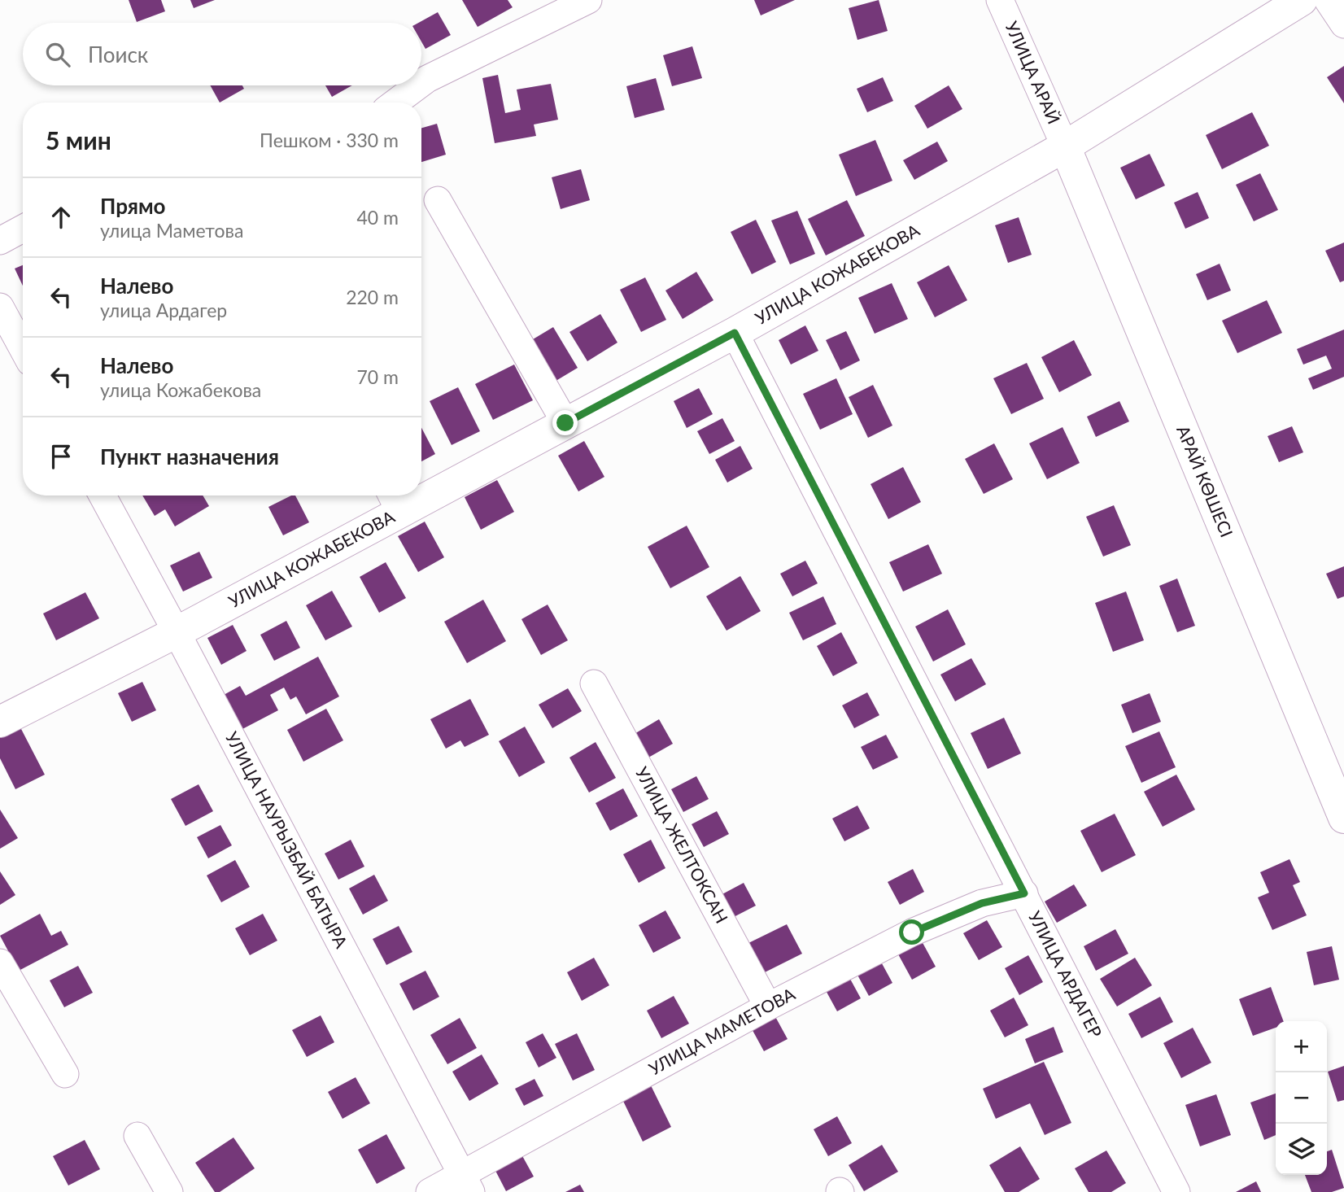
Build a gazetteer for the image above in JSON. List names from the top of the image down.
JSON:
{
  "streets": {
    "main road": ["УЛИЦА КОЖАБЕКОВА", "АРАЙ КӨШЕСІ"],
    "street": [
      "УЛИЦА АРАЙ",
      "УЛИЦА НАУРЫЗБАЙ БАТЫРА",
      "УЛИЦА ЖЕЛТОКСАН",
      "УЛИЦА АРДАГЕР",
      "УЛИЦА МАМЕТОВА"
    ]
  },
  "crossings": [
    ["УЛИЦА АРАЙ", "УЛИЦА КОЖАБЕКОВА"],
    ["УЛИЦА АРАЙ", "АРАЙ КӨШЕСІ"],
    ["УЛИЦА КОЖАБЕКОВА", "АРАЙ КӨШЕСІ"],
    ["УЛИЦА КОЖАБЕКОВА", "УЛИЦА НАУРЫЗБАЙ БАТЫРА"],
    ["УЛИЦА КОЖАБЕКОВА", "УЛИЦА АРДАГЕР"],
    ["УЛИЦА НАУРЫЗБАЙ БАТЫРА", "УЛИЦА МАМЕТОВА"],
    ["УЛИЦА ЖЕЛТОКСАН", "УЛИЦА МАМЕТОВА"],
    ["УЛИЦА АРДАГЕР", "УЛИЦА МАМЕТОВА"]
  ],
  "page": {
    "search": "Поиск",
    "heading": ["5 мин", "Пешком · 330 m"],
    "list": [
      ["Прямо", "улица Маметова", "40 m"],
      ["Налево", "улица Ардагер", "220 m"],
      ["Налево", "улица Кожабекова", "70 m"],
      "Пункт назначения"
    ],
    "map_buttons": ["+", "−"]
  }
}
